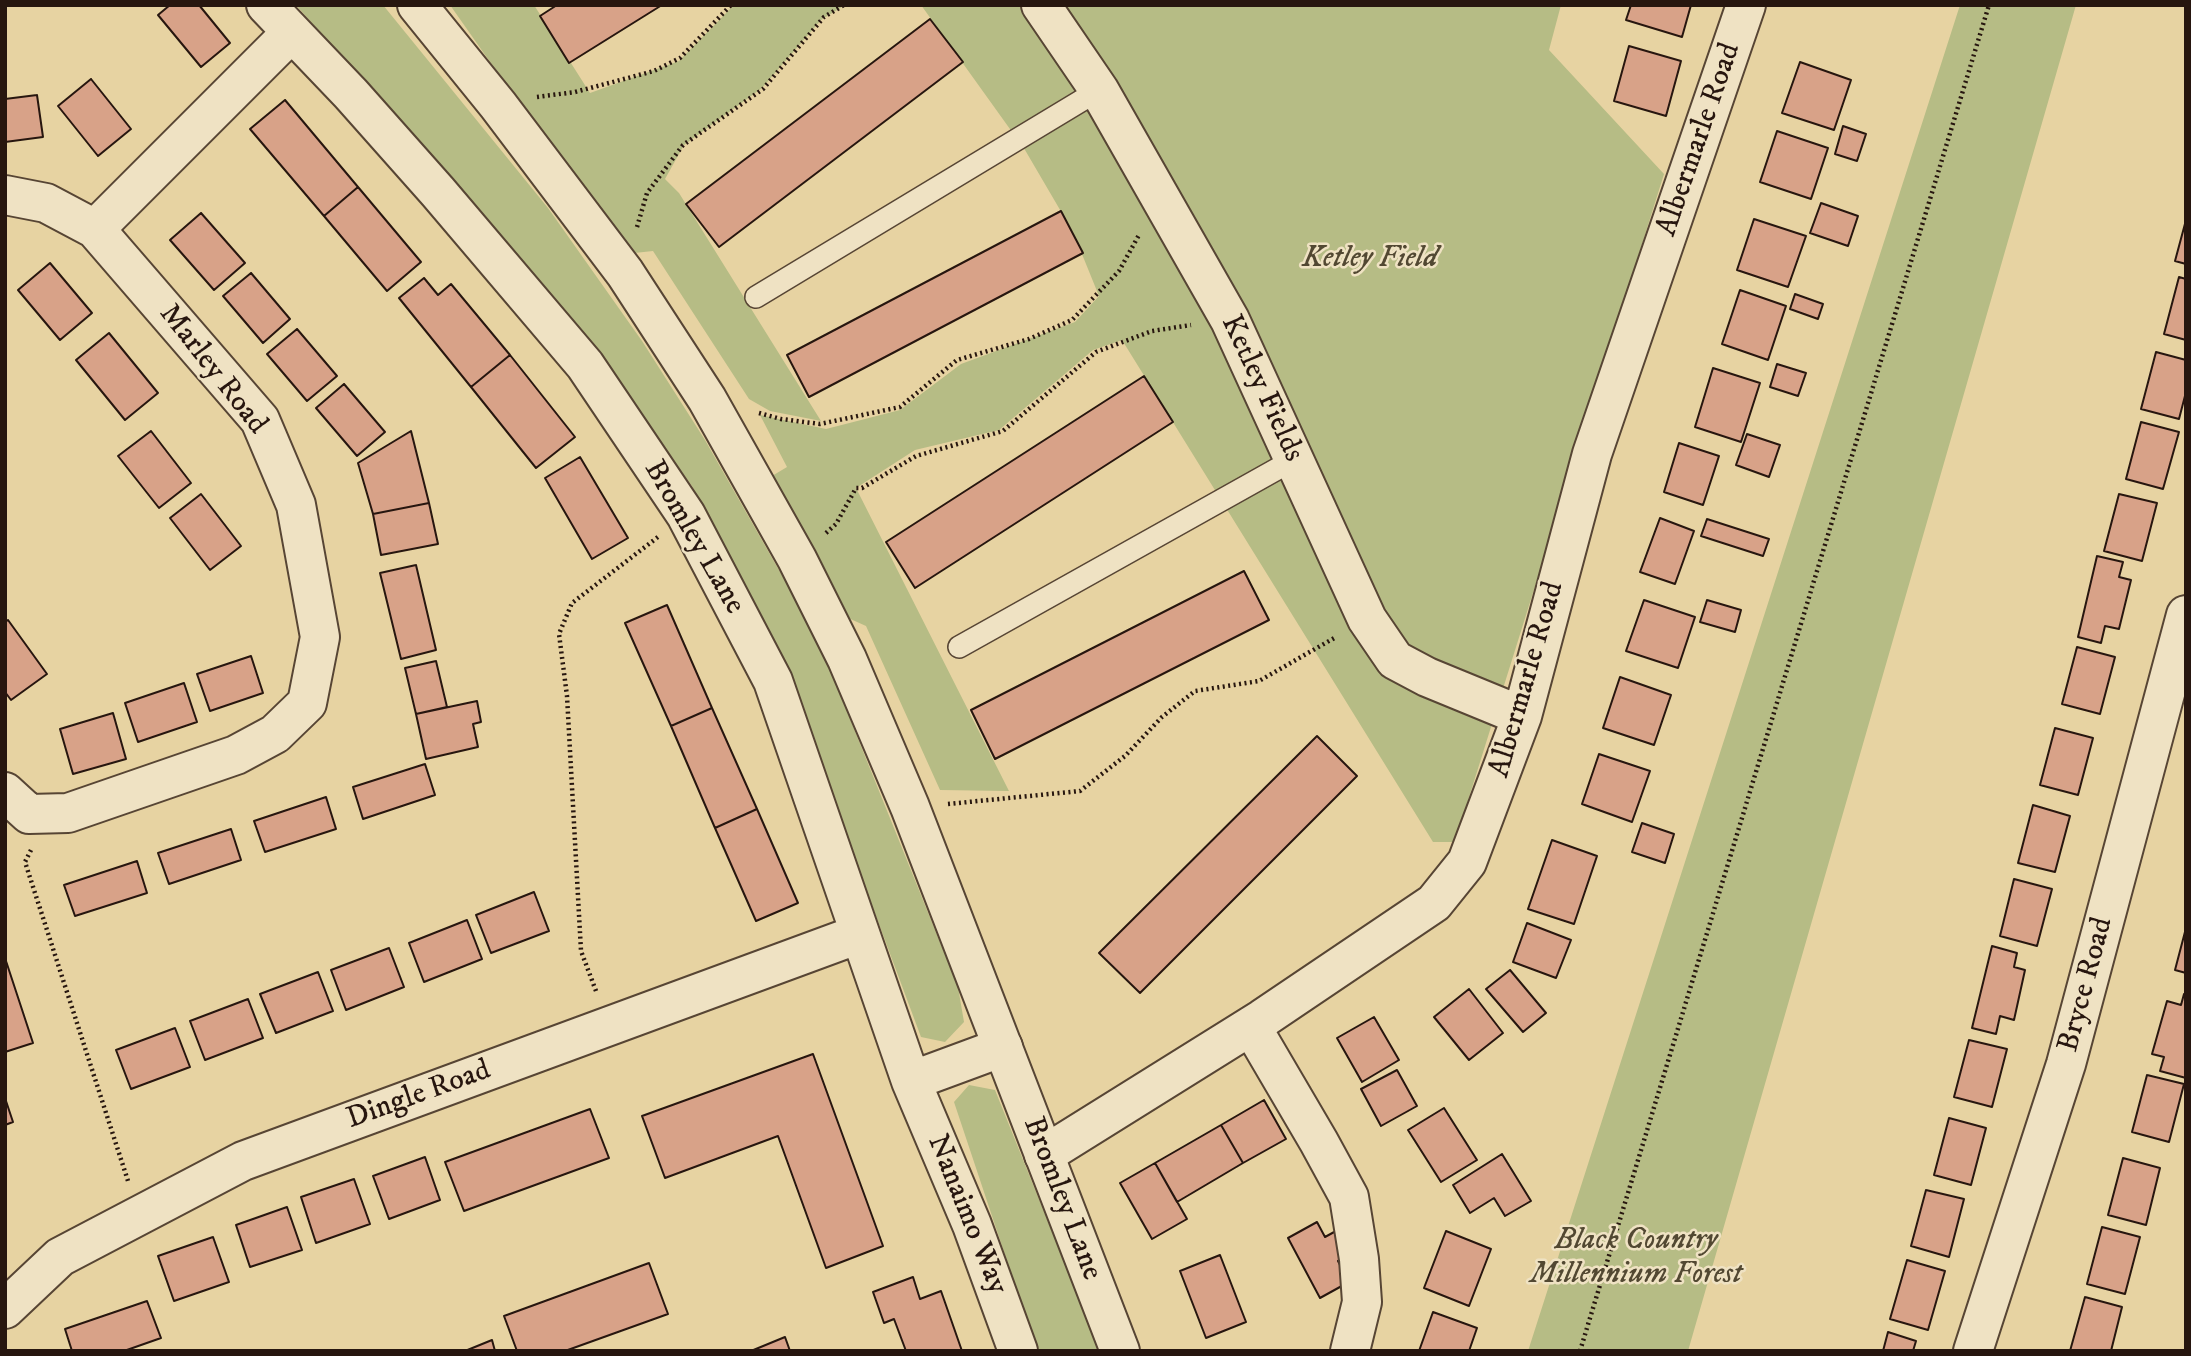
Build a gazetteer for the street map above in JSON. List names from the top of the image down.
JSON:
{
  "streets": {
    "street": [
      "Albermarle Road",
      "Marley Road",
      "Ketley Fields",
      "Bromley Lane",
      "Bryce Road",
      "Dingle Road",
      "Nanaimo Way"
    ]
  },
  "crossings": [
    ["Albermarle Road", "Ketley Fields"],
    ["Albermarle Road", "Bromley Lane"],
    ["Bromley Lane", "Dingle Road"],
    ["Bromley Lane", "Nanaimo Way"]
  ],
  "parks": ["Ketley Field", "Black Country Millennium Forest"]
}
